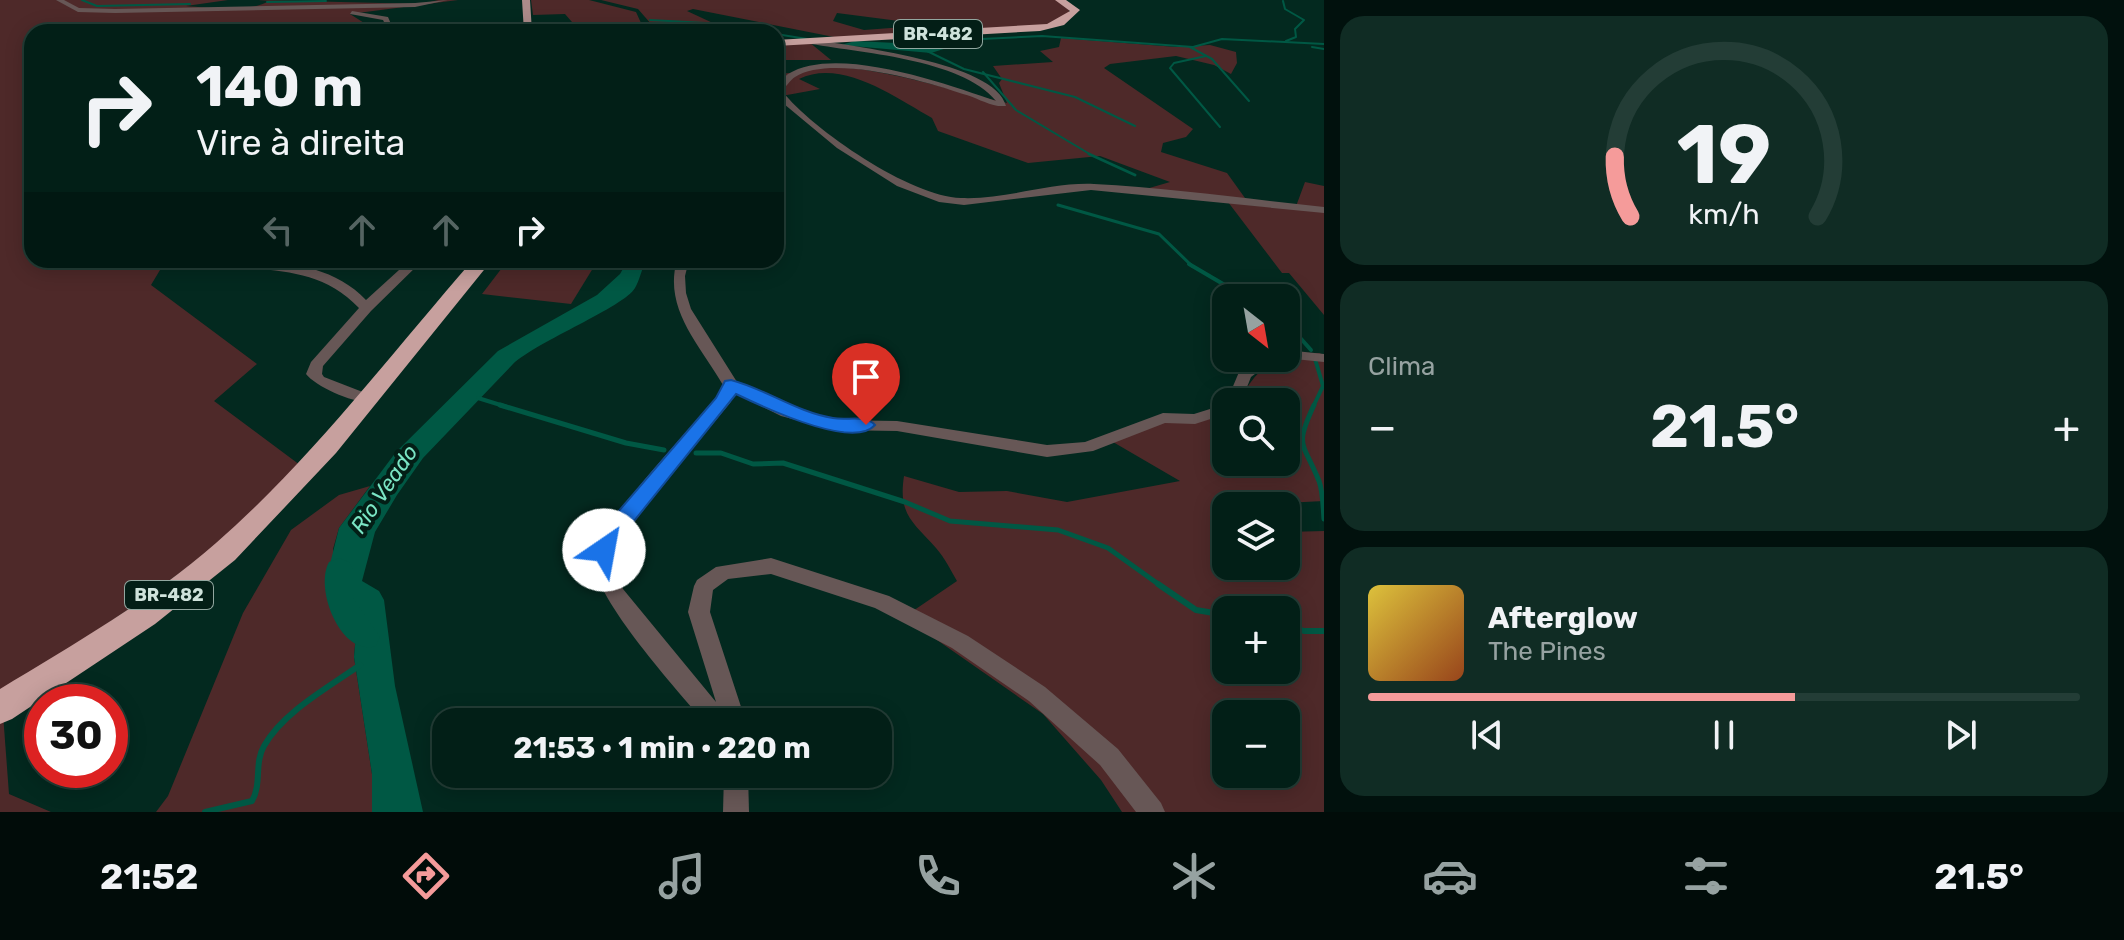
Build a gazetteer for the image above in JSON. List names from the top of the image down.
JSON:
{
  "streets": {
    "highway": ["BR-482"]
  },
  "water": ["Rio Veado"],
  "north": "bottom right",
  "page": {
    "turn": ["140 m", "Vire à direita"],
    "tile": "Clima",
    "map_buttons": ["+", "−"],
    "heat": ["−", "21.5°", "+"],
    "song": ["Afterglow", "The Pines"],
    "limit": "30",
    "trip": "21:53 · 1 min · 220 m",
    "tabs": ["21:52", "21.5°"],
    "gauge": ["19", "km/h"]
  }
}
